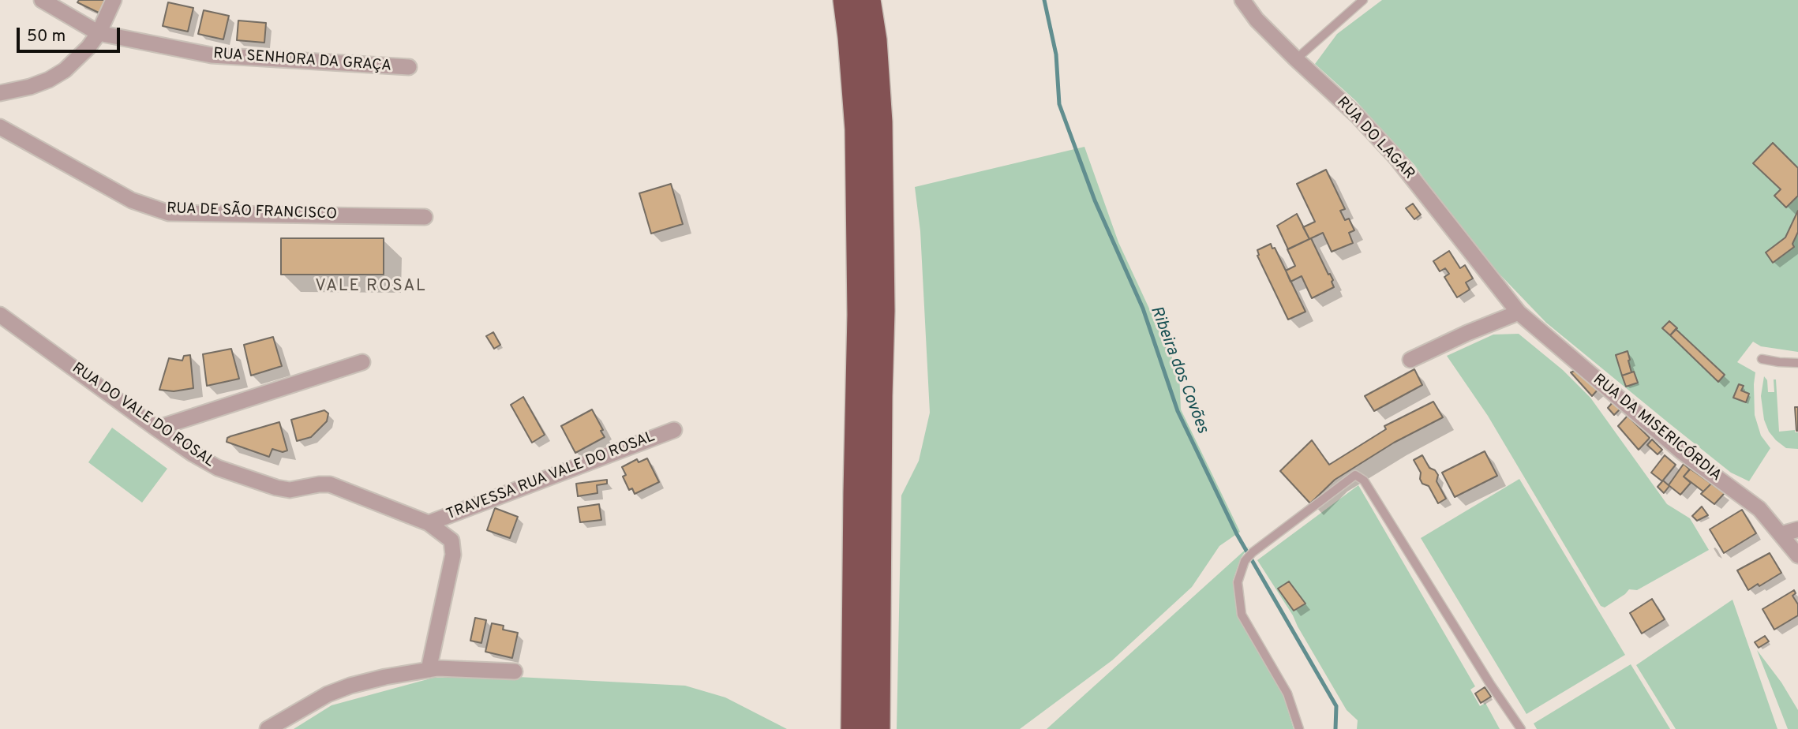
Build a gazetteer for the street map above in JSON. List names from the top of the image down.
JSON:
{
  "streets": {
    "street": [
      "RUA SENHORA DA GRAÇA",
      "RUA DO LAGAR",
      "RUA DE SÃO FRANCISCO",
      "RUA DO VALE DO ROSAL",
      "RUA DA MISERICÓRDIA",
      "TRAVESSA RUA VALE DO ROSAL"
    ]
  },
  "crossings": [
    ["RUA DO LAGAR", "RUA DA MISERICÓRDIA"],
    ["RUA DO VALE DO ROSAL", "TRAVESSA RUA VALE DO ROSAL"]
  ],
  "districts": ["VALE ROSAL"],
  "water": ["Ribeira dos Covões"],
  "scale_bar": "50 m"
}
